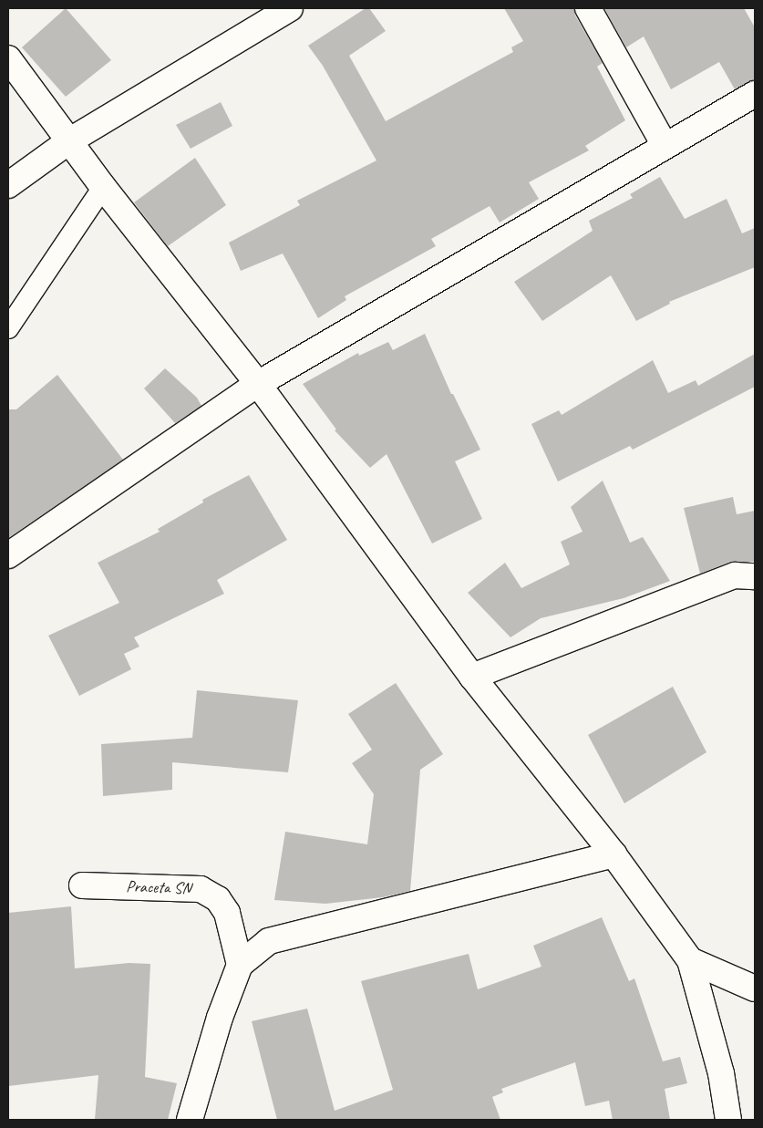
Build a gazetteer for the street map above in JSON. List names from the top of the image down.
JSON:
{
  "streets": {
    "street": ["Praceta SN"]
  }
}
